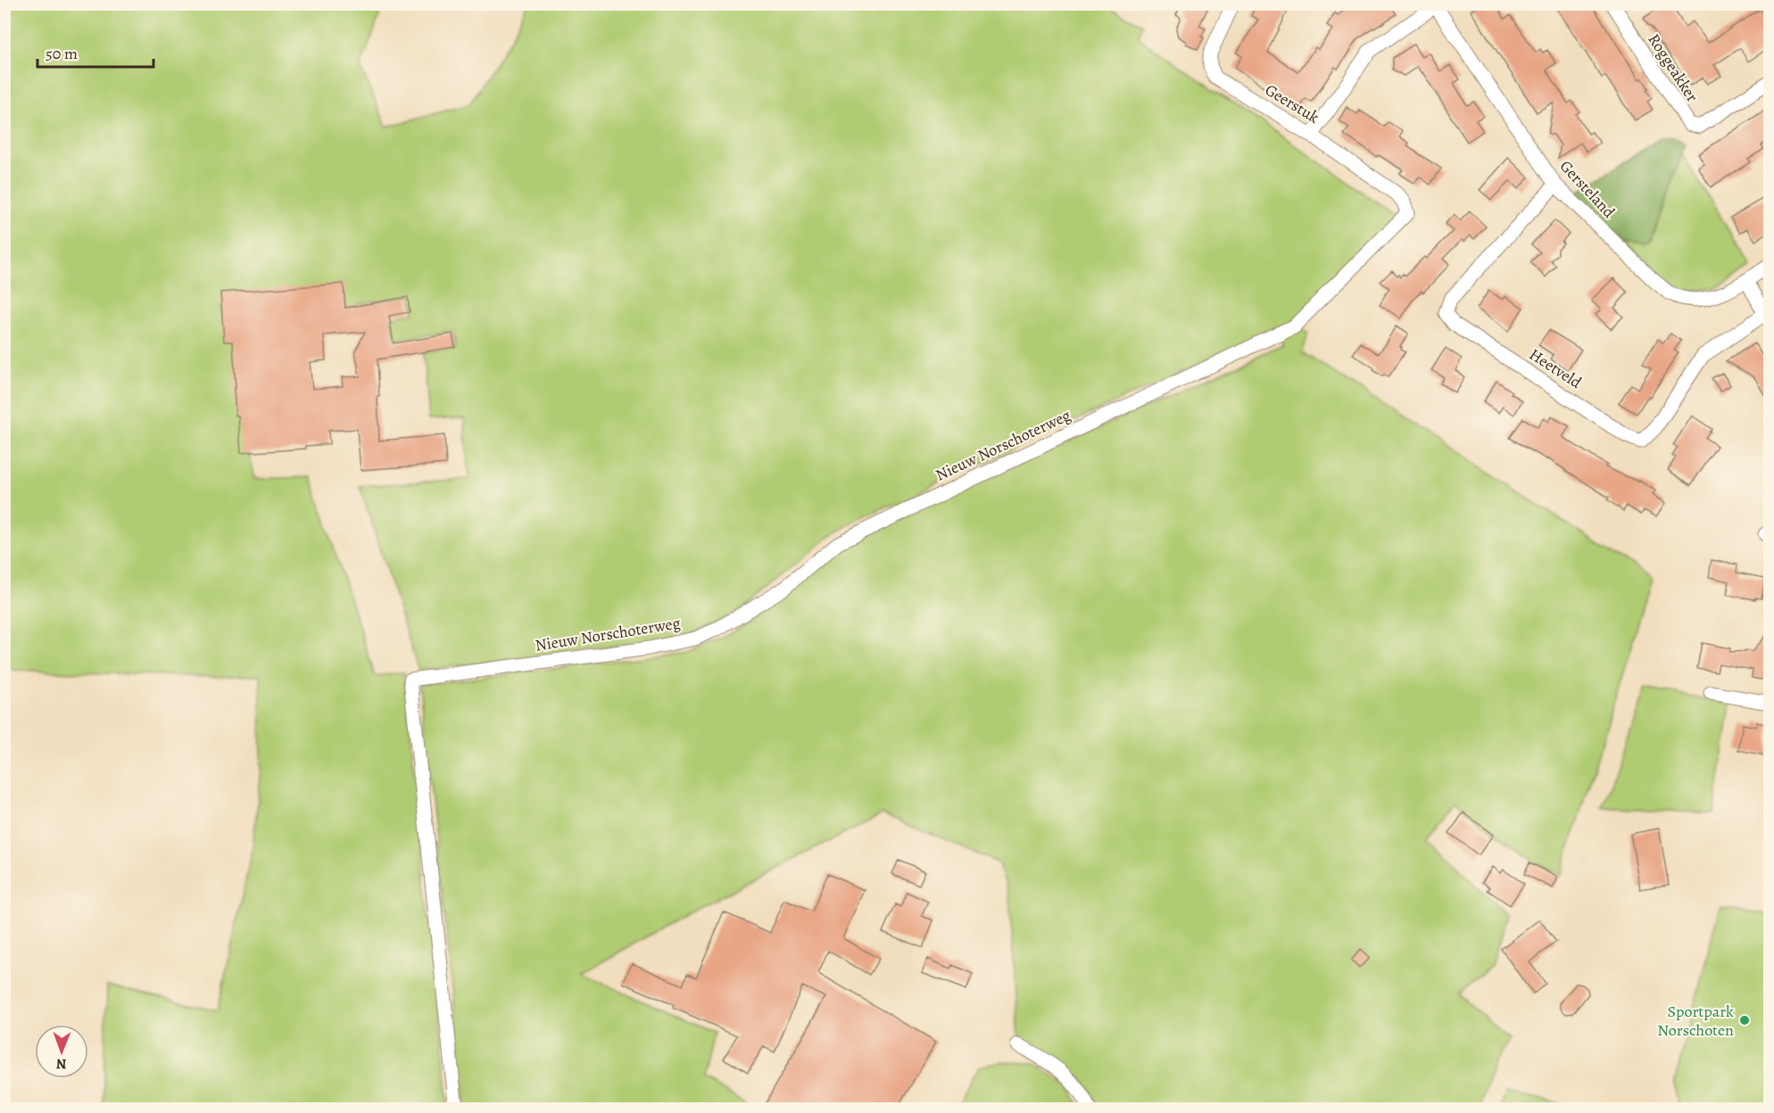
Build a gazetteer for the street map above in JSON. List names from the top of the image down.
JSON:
{
  "streets": {
    "street": [
      "Roggeakker",
      "Geerstuk",
      "Gersteland",
      "Heetveld",
      "Nieuw Norschoterweg"
    ]
  },
  "crossings": [
    ["Geerstuk", "Nieuw Norschoterweg"],
    ["Gersteland", "Heetveld"]
  ],
  "places": ["Sportpark Norschoten"],
  "scale_bar": "50 m",
  "north": "bottom"
}
